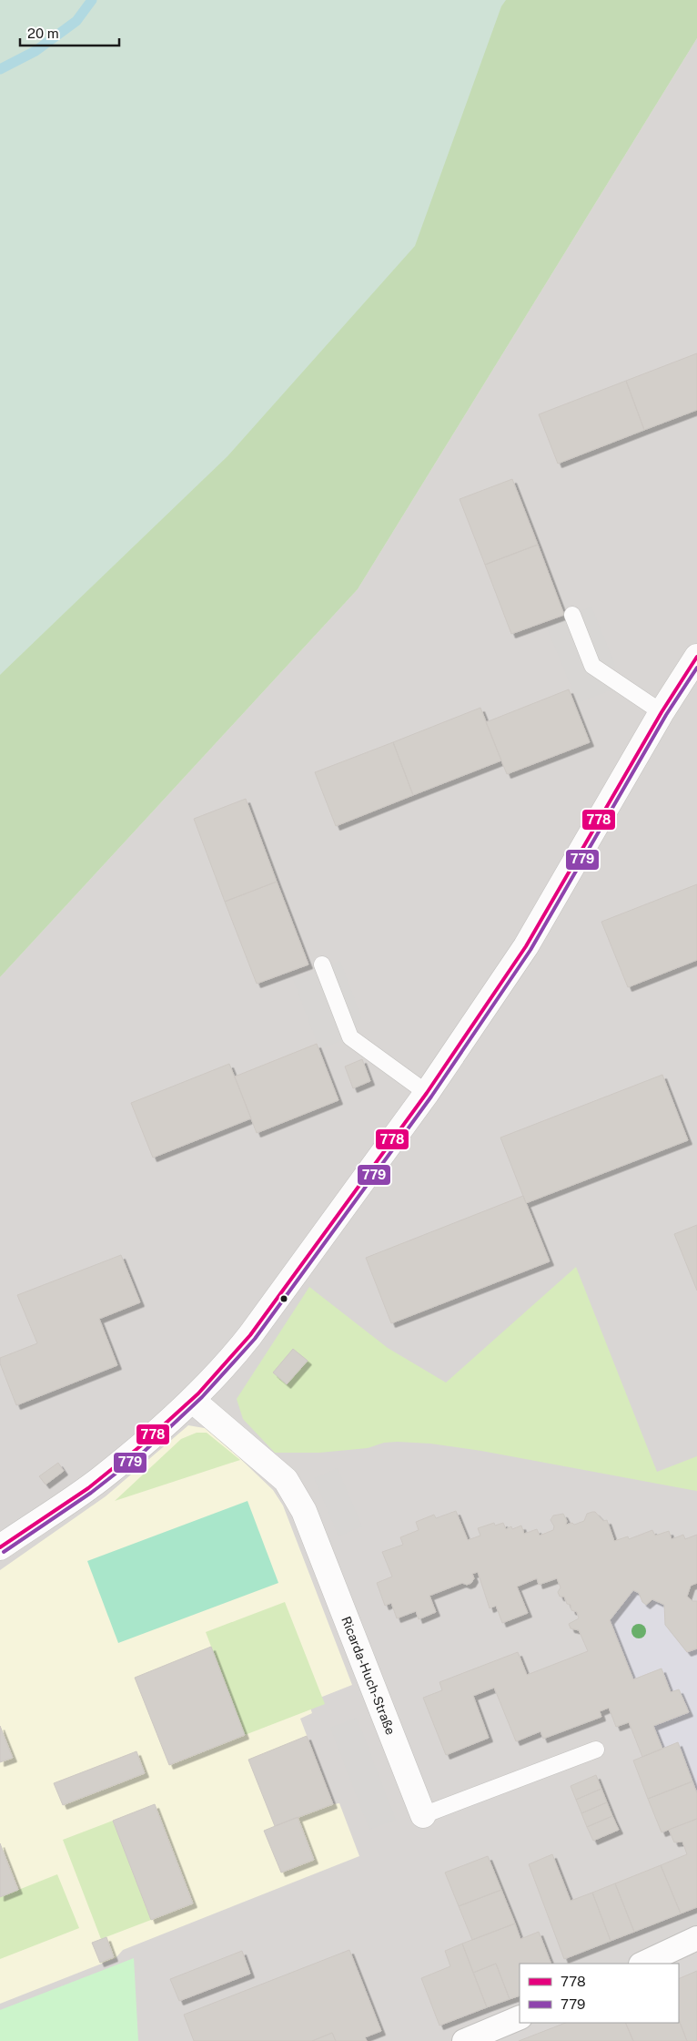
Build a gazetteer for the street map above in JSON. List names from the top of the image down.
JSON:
{
  "streets": {
    "street": ["Ricarda-Huch-Straße"]
  },
  "lines": ["transit line 778", "transit line 779"],
  "legend": ["778", "779"],
  "scale_bar": "20 m"
}
